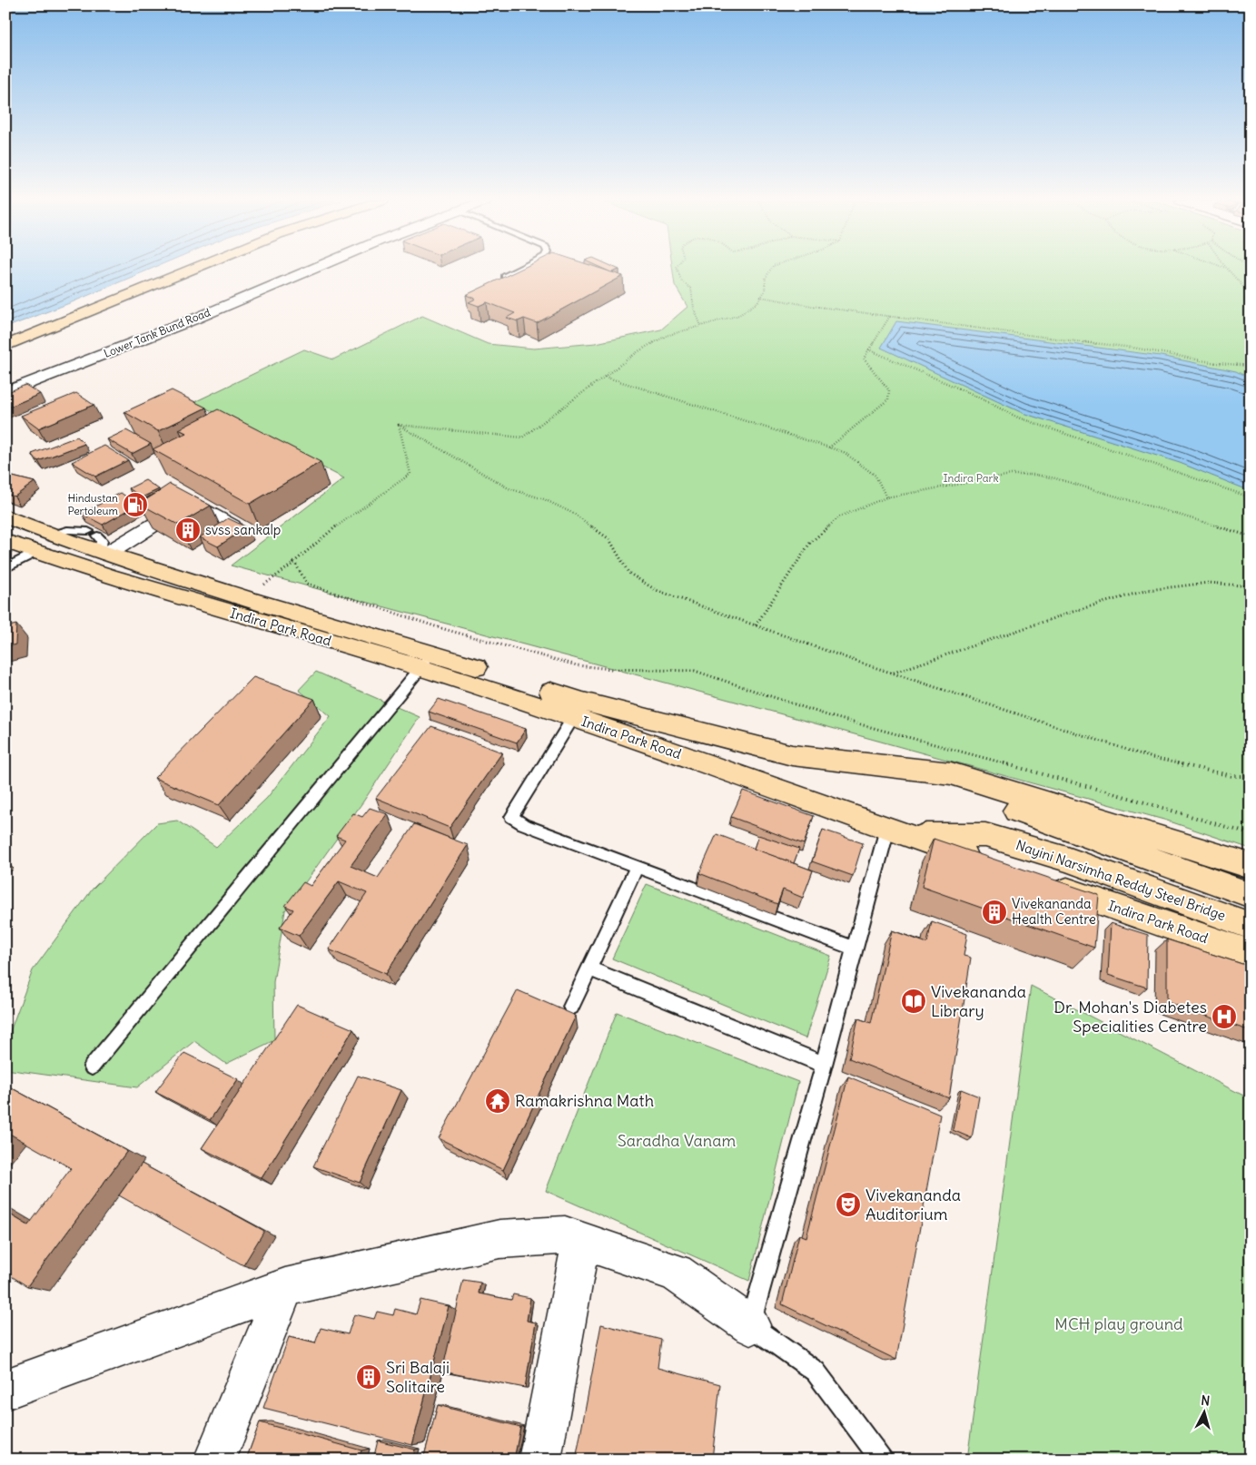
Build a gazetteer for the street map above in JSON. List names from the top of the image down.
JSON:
{
  "streets": {
    "main road": ["Lower Tank Bund Road", "Indira Park Road", "Nayini Narsimha Reddy Steel Bridge"]
  },
  "crossings": [
    ["Indira Park Road", "Nayini Narsimha Reddy Steel Bridge"]
  ],
  "parks": ["Indira Park", "Saradha Vanam", "MCH play ground"],
  "places": {
    "fuel station": ["Hindustan Pertoleum"],
    "building": ["svss sankalp", "Vivekananda Health Centre", "Sri Balaji Solitaire"],
    "library": ["Vivekananda Library"],
    "hospital": ["Dr. Mohan's Diabetes Specialities Centre"],
    "temple": ["Ramakrishna Math"],
    "theatre": ["Vivekananda Auditorium"]
  },
  "north": "top"
}
